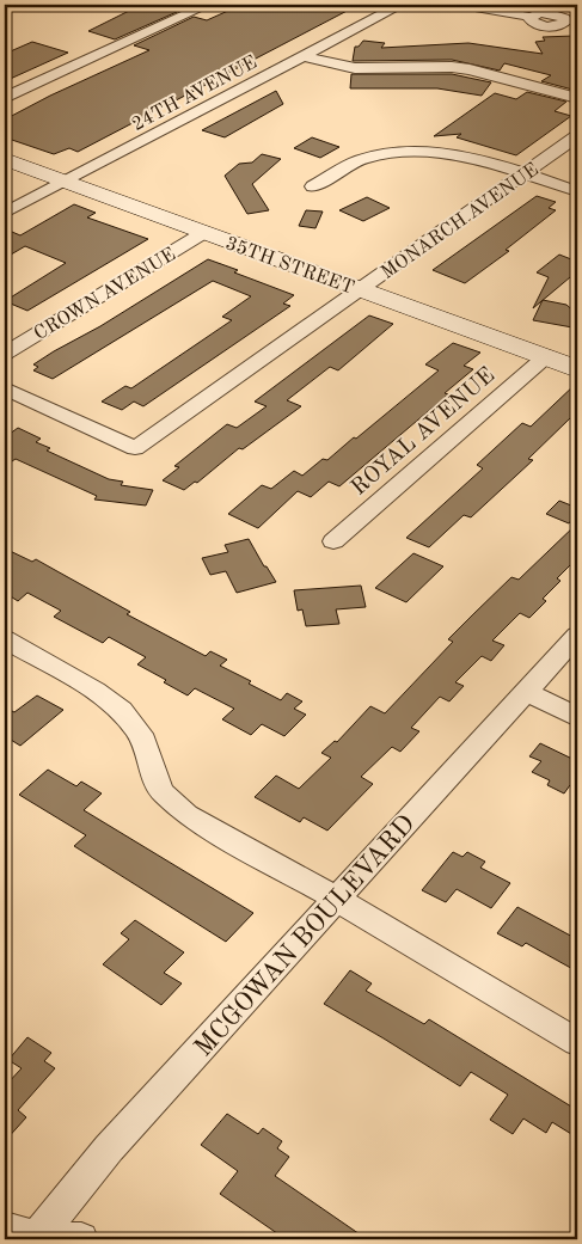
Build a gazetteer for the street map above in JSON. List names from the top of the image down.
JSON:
{
  "streets": {
    "street": [
      "24TH AVENUE",
      "MONARCH AVENUE",
      "35TH STREET",
      "CROWN AVENUE",
      "ROYAL AVENUE",
      "MCGOWAN BOULEVARD"
    ]
  },
  "crossings": [
    ["24TH AVENUE", "35TH STREET"],
    ["MONARCH AVENUE", "35TH STREET"],
    ["35TH STREET", "CROWN AVENUE"],
    ["35TH STREET", "ROYAL AVENUE"]
  ]
}
